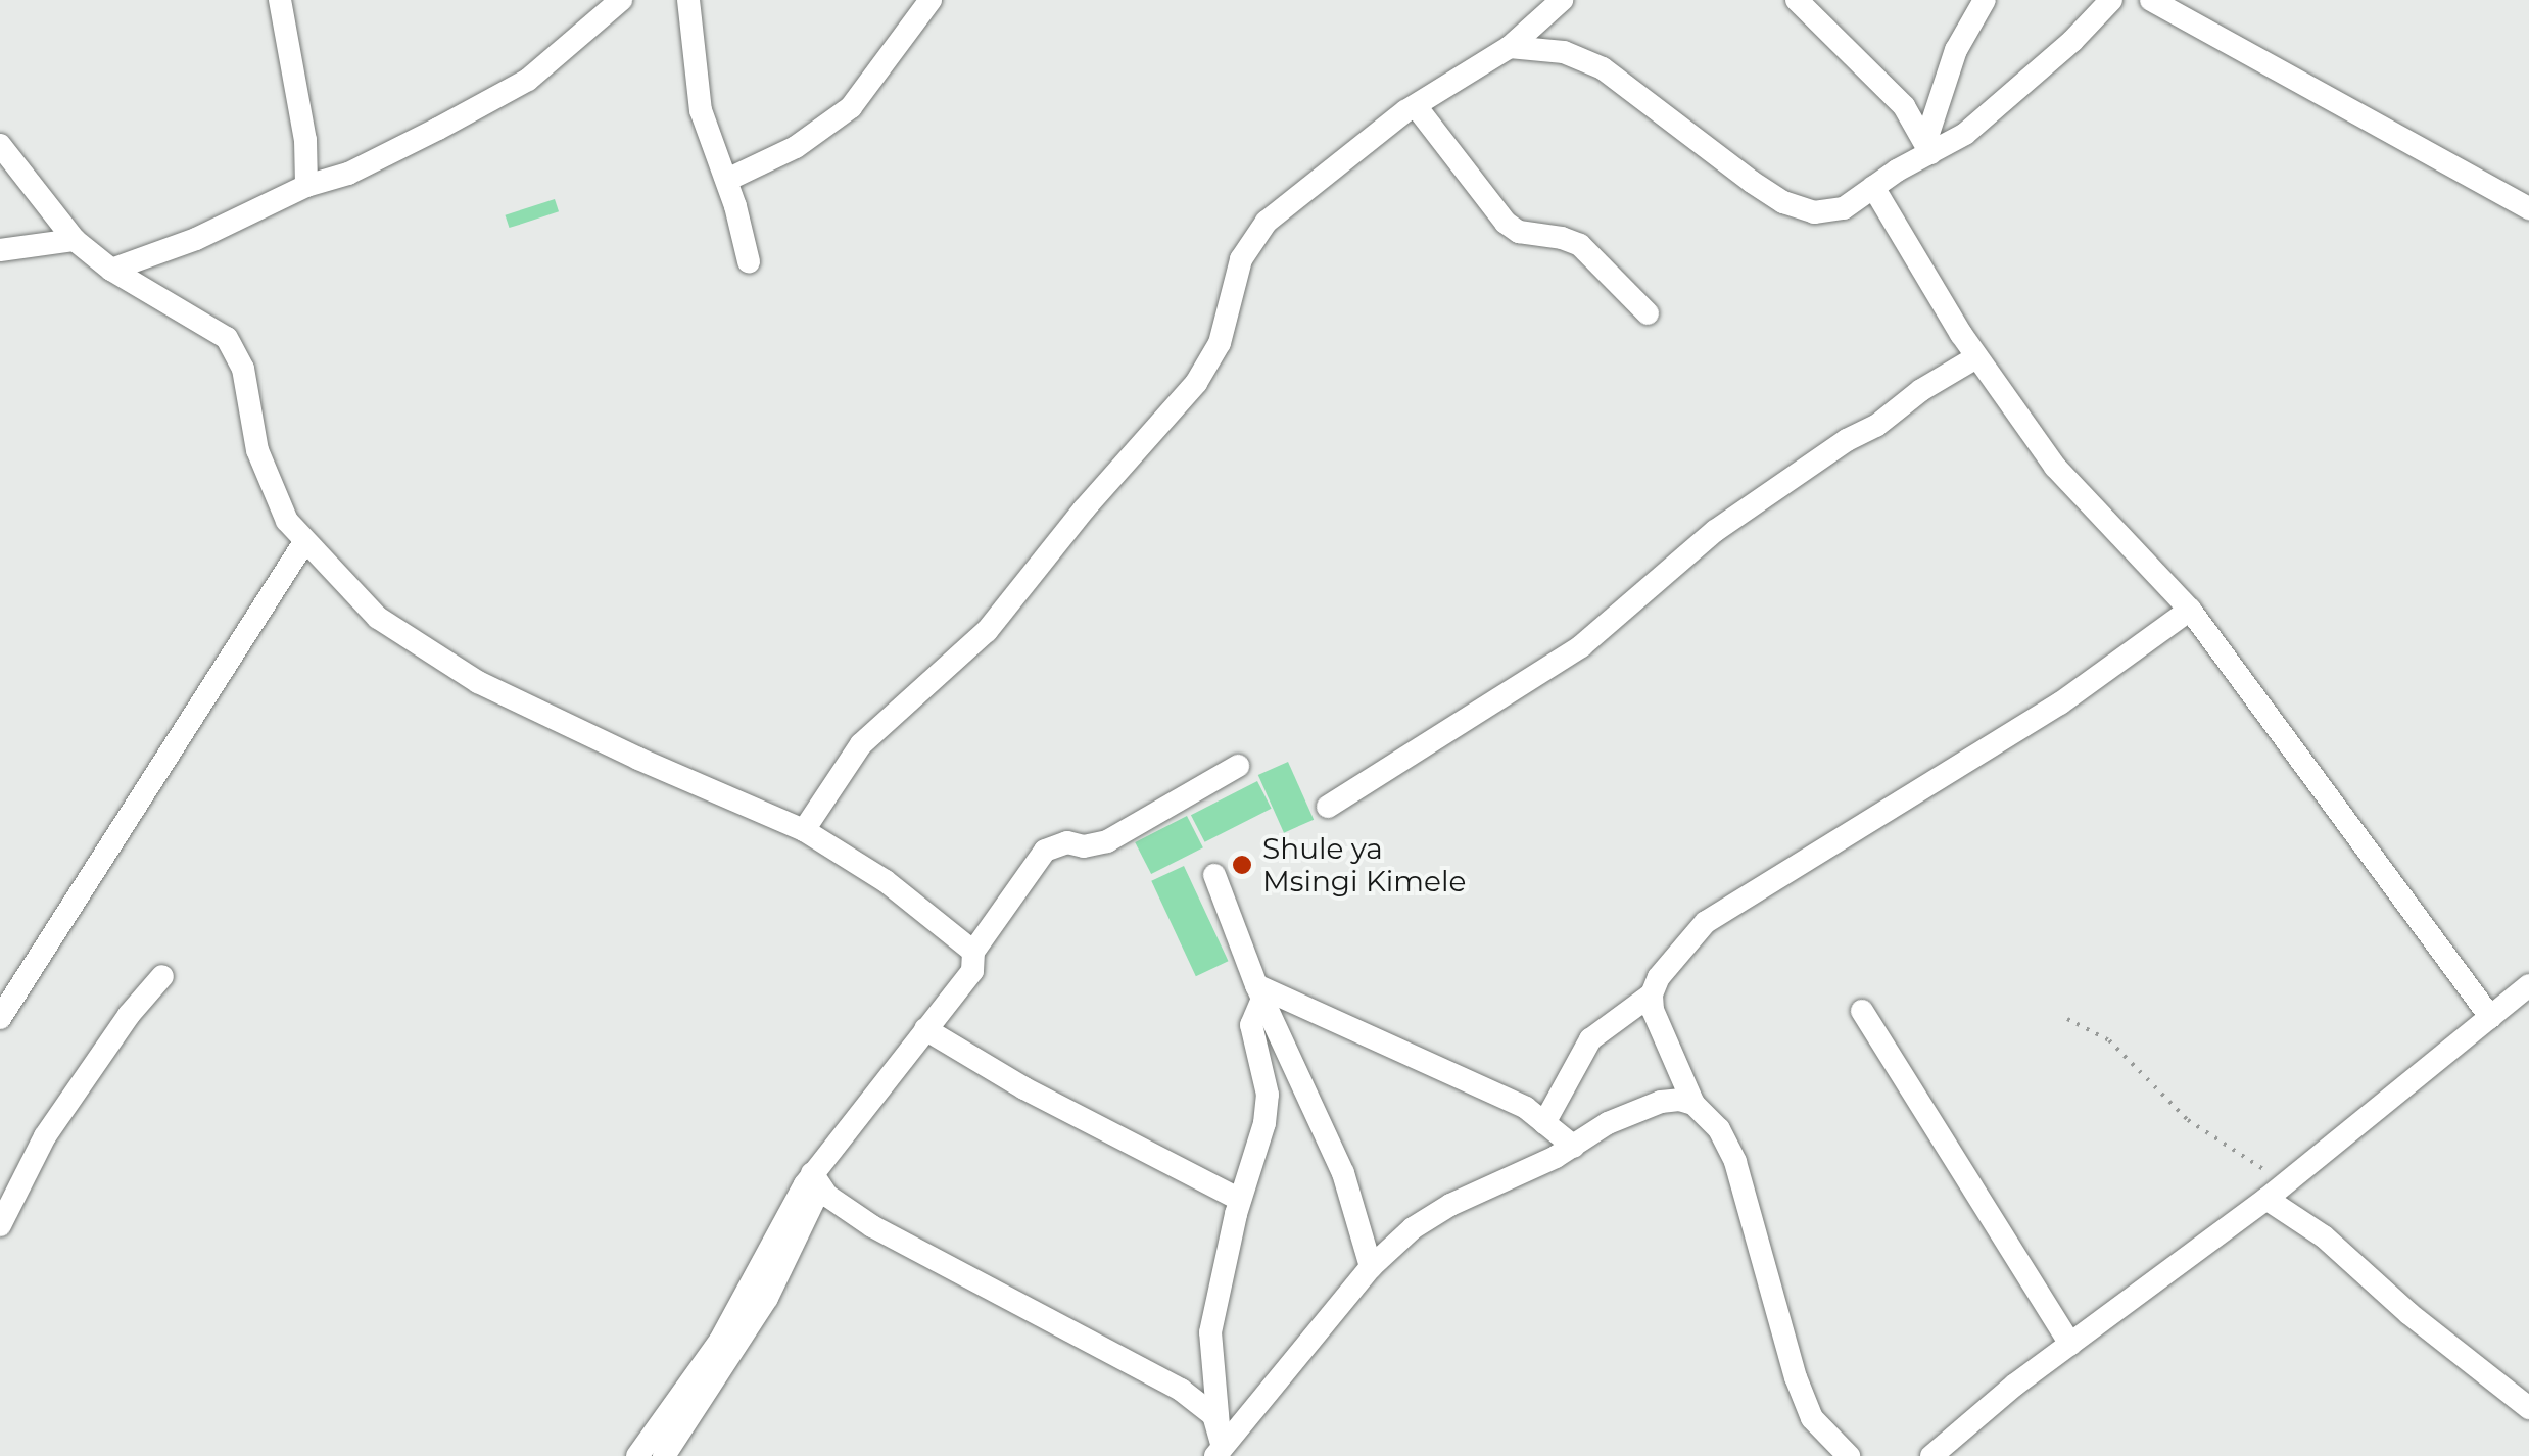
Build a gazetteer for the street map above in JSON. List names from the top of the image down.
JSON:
{
  "places": ["Shule ya Msingi Kimele"]
}
